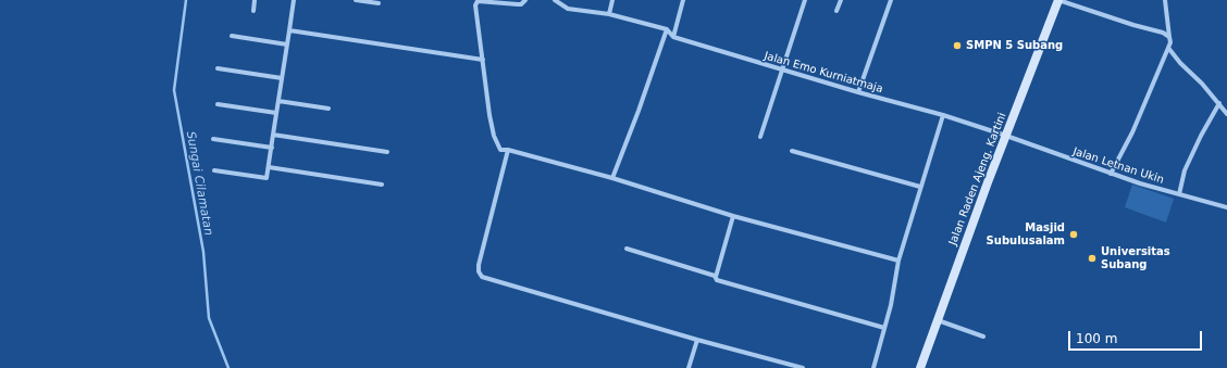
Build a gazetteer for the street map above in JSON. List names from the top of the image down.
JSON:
{
  "streets": {
    "main road": ["Jalan Raden Ajeng. Kartini"],
    "street": ["Jalan Emo Kurniatmaja", "Jalan Letnan Ukin"]
  },
  "crossings": [
    ["Jalan Emo Kurniatmaja", "Jalan Letnan Ukin"],
    ["Jalan Emo Kurniatmaja", "Jalan Raden Ajeng. Kartini"],
    ["Jalan Letnan Ukin", "Jalan Raden Ajeng. Kartini"]
  ],
  "water": ["Sungai Cilamatan"],
  "places": ["SMPN 5 Subang", "Masjid Subulusalam", "Universitas Subang"],
  "scale_bar": "100 m"
}
